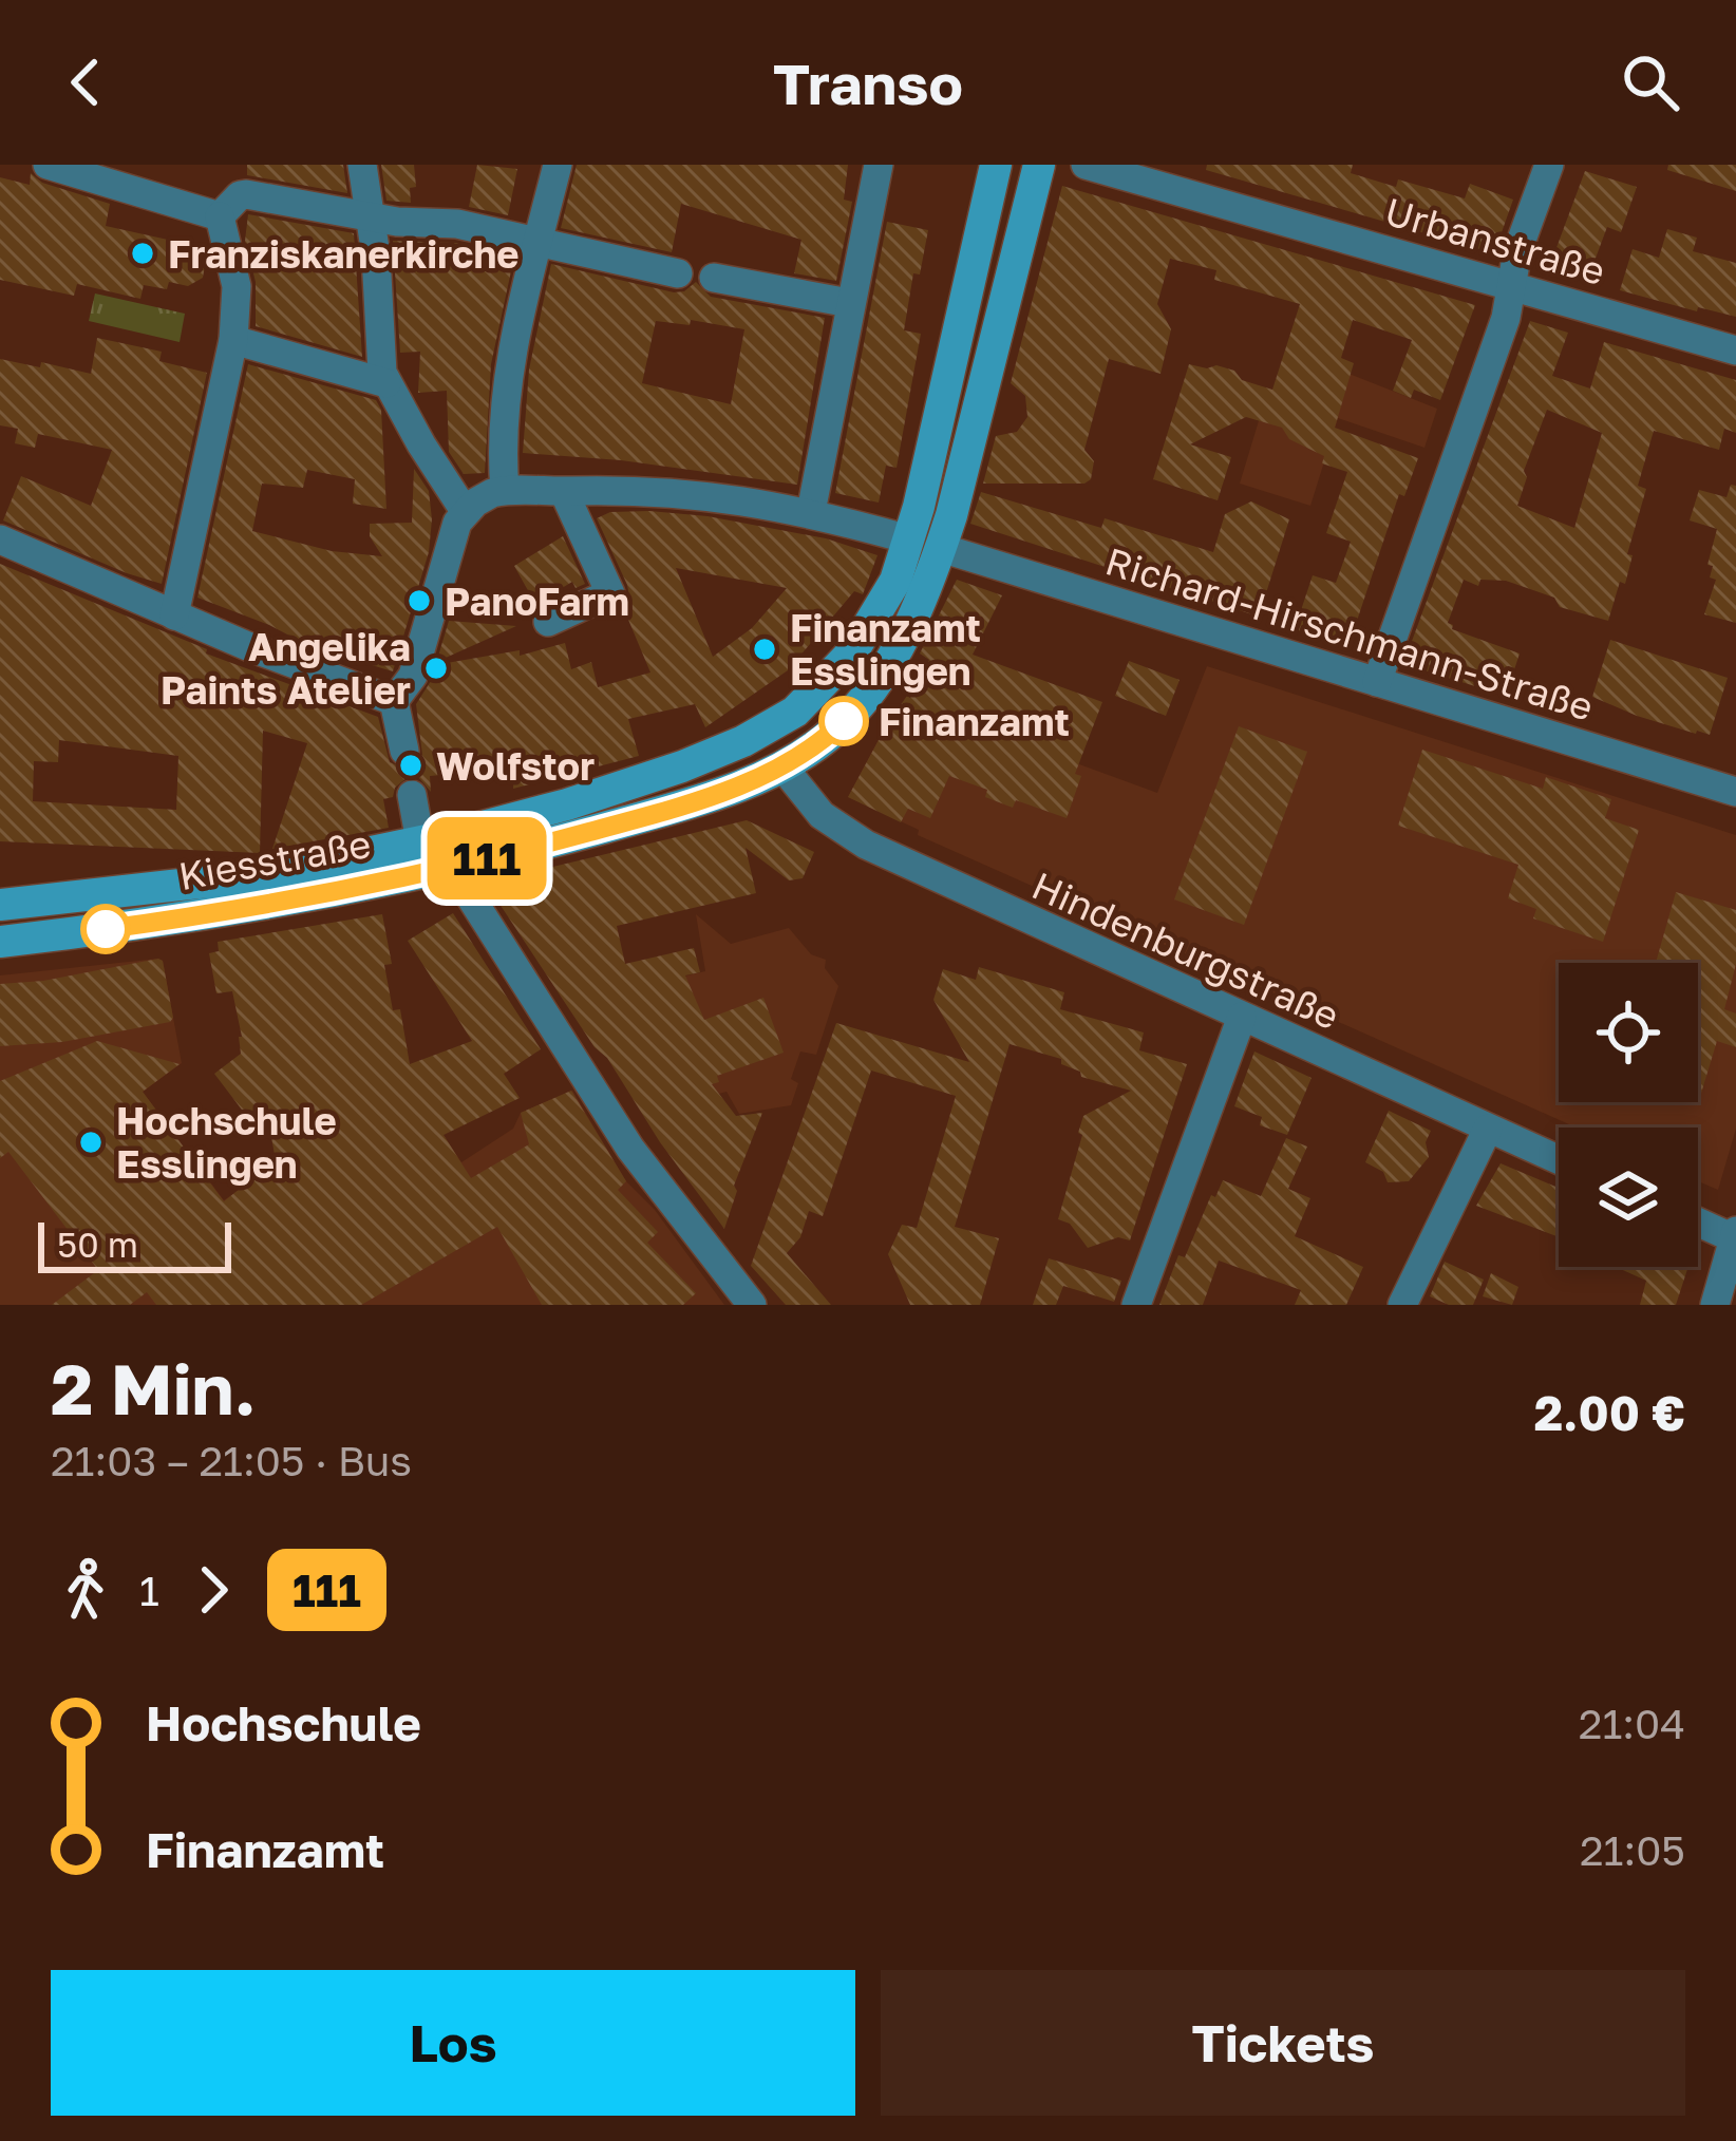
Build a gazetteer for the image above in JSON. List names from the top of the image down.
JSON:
{
  "streets": {
    "main road": ["Kiesstraße"],
    "street": ["Urbanstraße", "Richard-Hirschmann-Straße", "Hindenburgstraße"]
  },
  "crossings": [
    ["Richard-Hirschmann-Straße", "Kiesstraße"],
    ["Kiesstraße", "Hindenburgstraße"]
  ],
  "places": [
    "Franziskanerkirche",
    "PanoFarm",
    "Finanzamt Esslingen",
    "Angelika Paints Atelier",
    "Finanzamt",
    "Wolfstor",
    "Hochschule Esslingen"
  ],
  "lines": ["bus line 111"],
  "scale_bar": "50 m",
  "page": {
    "header": "Transo",
    "on_map": "111",
    "scale": "50 m",
    "heading": ["2 Min.", "21:03 – 21:05 · Bus", "2.00 €"],
    "legs": ["1", "111"],
    "list": [
      {
        "name": "Hochschule",
        "value": "21:04"
      },
      {
        "name": "Finanzamt",
        "value": "21:05"
      }
    ],
    "buttons": ["Los", "Tickets"]
  }
}
